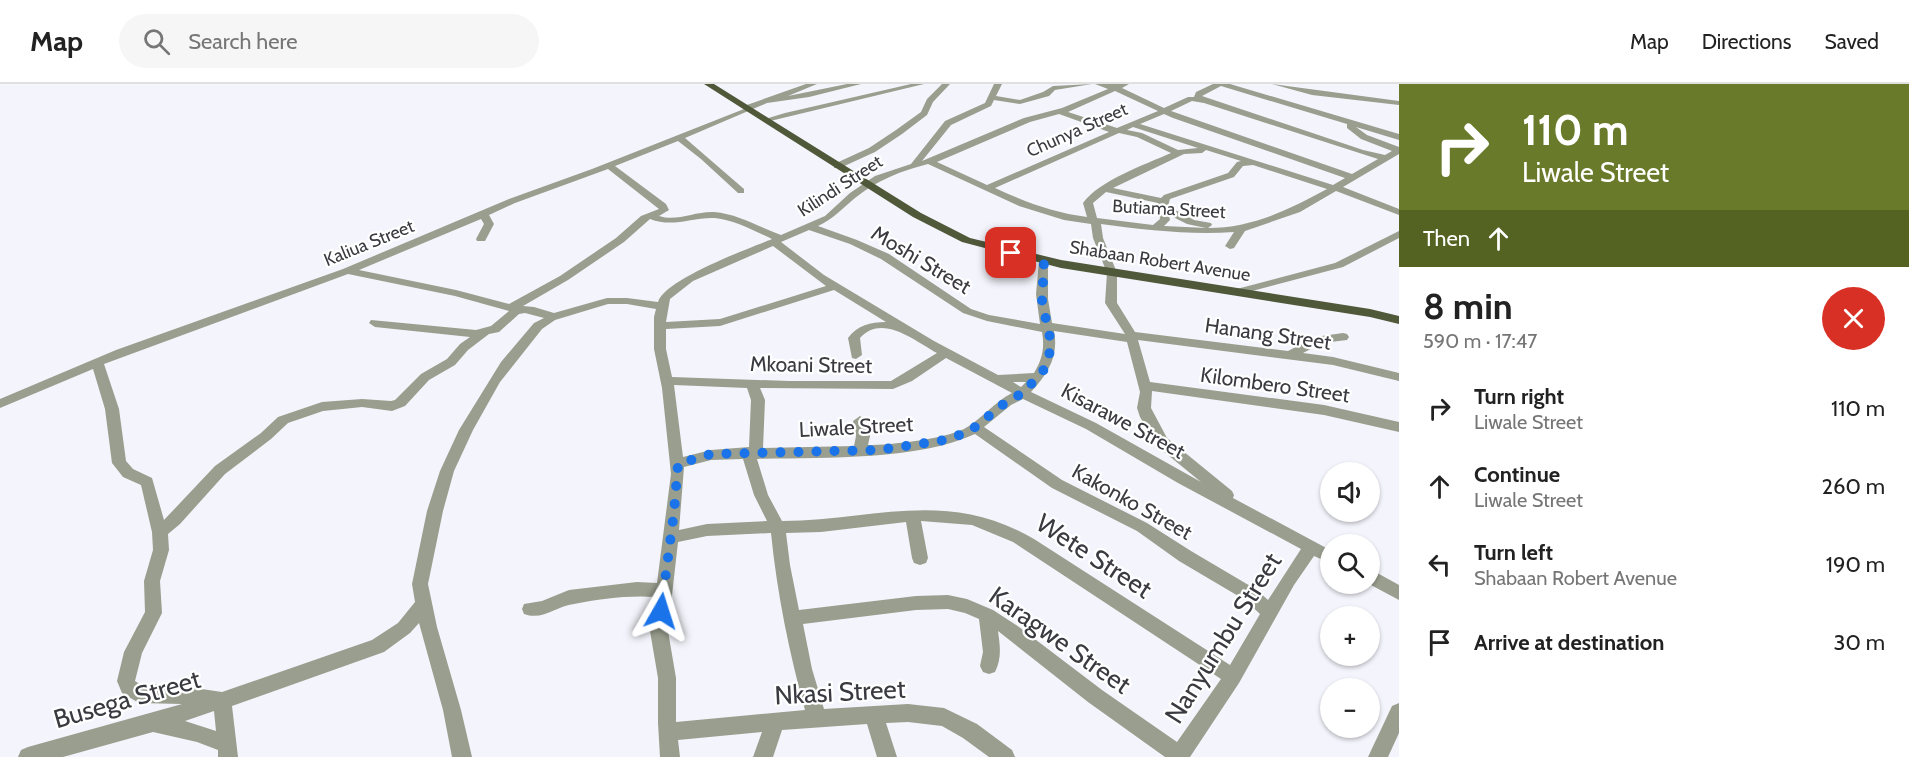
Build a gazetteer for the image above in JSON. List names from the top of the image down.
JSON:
{
  "streets": {
    "main road": ["Shabaan Robert Avenue"],
    "street": [
      "Chunya Street",
      "Kilindi Street",
      "Butiama Street",
      "Kaliua Street",
      "Moshi Street",
      "Hanang Street",
      "Mkoani Street",
      "Kilombero Street",
      "Kisarawe Street",
      "Liwale Street",
      "Kakonko Street",
      "Wete Street",
      "Nanyumbu Street",
      "Karagwe Street",
      "Nkasi Street",
      "Busega Street"
    ]
  },
  "crossings": [
    ["Chunya Street", "Butiama Street"],
    ["Kilindi Street", "Butiama Street"],
    ["Kilindi Street", "Moshi Street"],
    ["Kilindi Street", "Shabaan Robert Avenue"],
    ["Kilindi Street", "Kisarawe Street"],
    ["Kaliua Street", "Shabaan Robert Avenue"],
    ["Moshi Street", "Hanang Street"],
    ["Mkoani Street", "Kisarawe Street"],
    ["Kisarawe Street", "Liwale Street"],
    ["Kisarawe Street", "Nanyumbu Street"],
    ["Liwale Street", "Kakonko Street"],
    ["Kakonko Street", "Nanyumbu Street"],
    ["Wete Street", "Nanyumbu Street"],
    ["Nanyumbu Street", "Karagwe Street"]
  ],
  "page": {
    "header": "Map",
    "search": "Search here",
    "nav": ["Map", "Directions", "Saved"],
    "turn": ["110 m", "Liwale Street"],
    "then": "Then",
    "heading": ["8 min", "590 m · 17:47"],
    "list": [
      {
        "name": "Turn right",
        "note": "Liwale Street",
        "value": "110 m"
      },
      {
        "name": "Continue",
        "note": "Liwale Street",
        "value": "260 m"
      },
      {
        "name": "Turn left",
        "note": "Shabaan Robert Avenue",
        "value": "190 m"
      },
      {
        "name": "Arrive at destination",
        "value": "30 m"
      }
    ],
    "map_buttons": ["+", "−"]
  }
}
